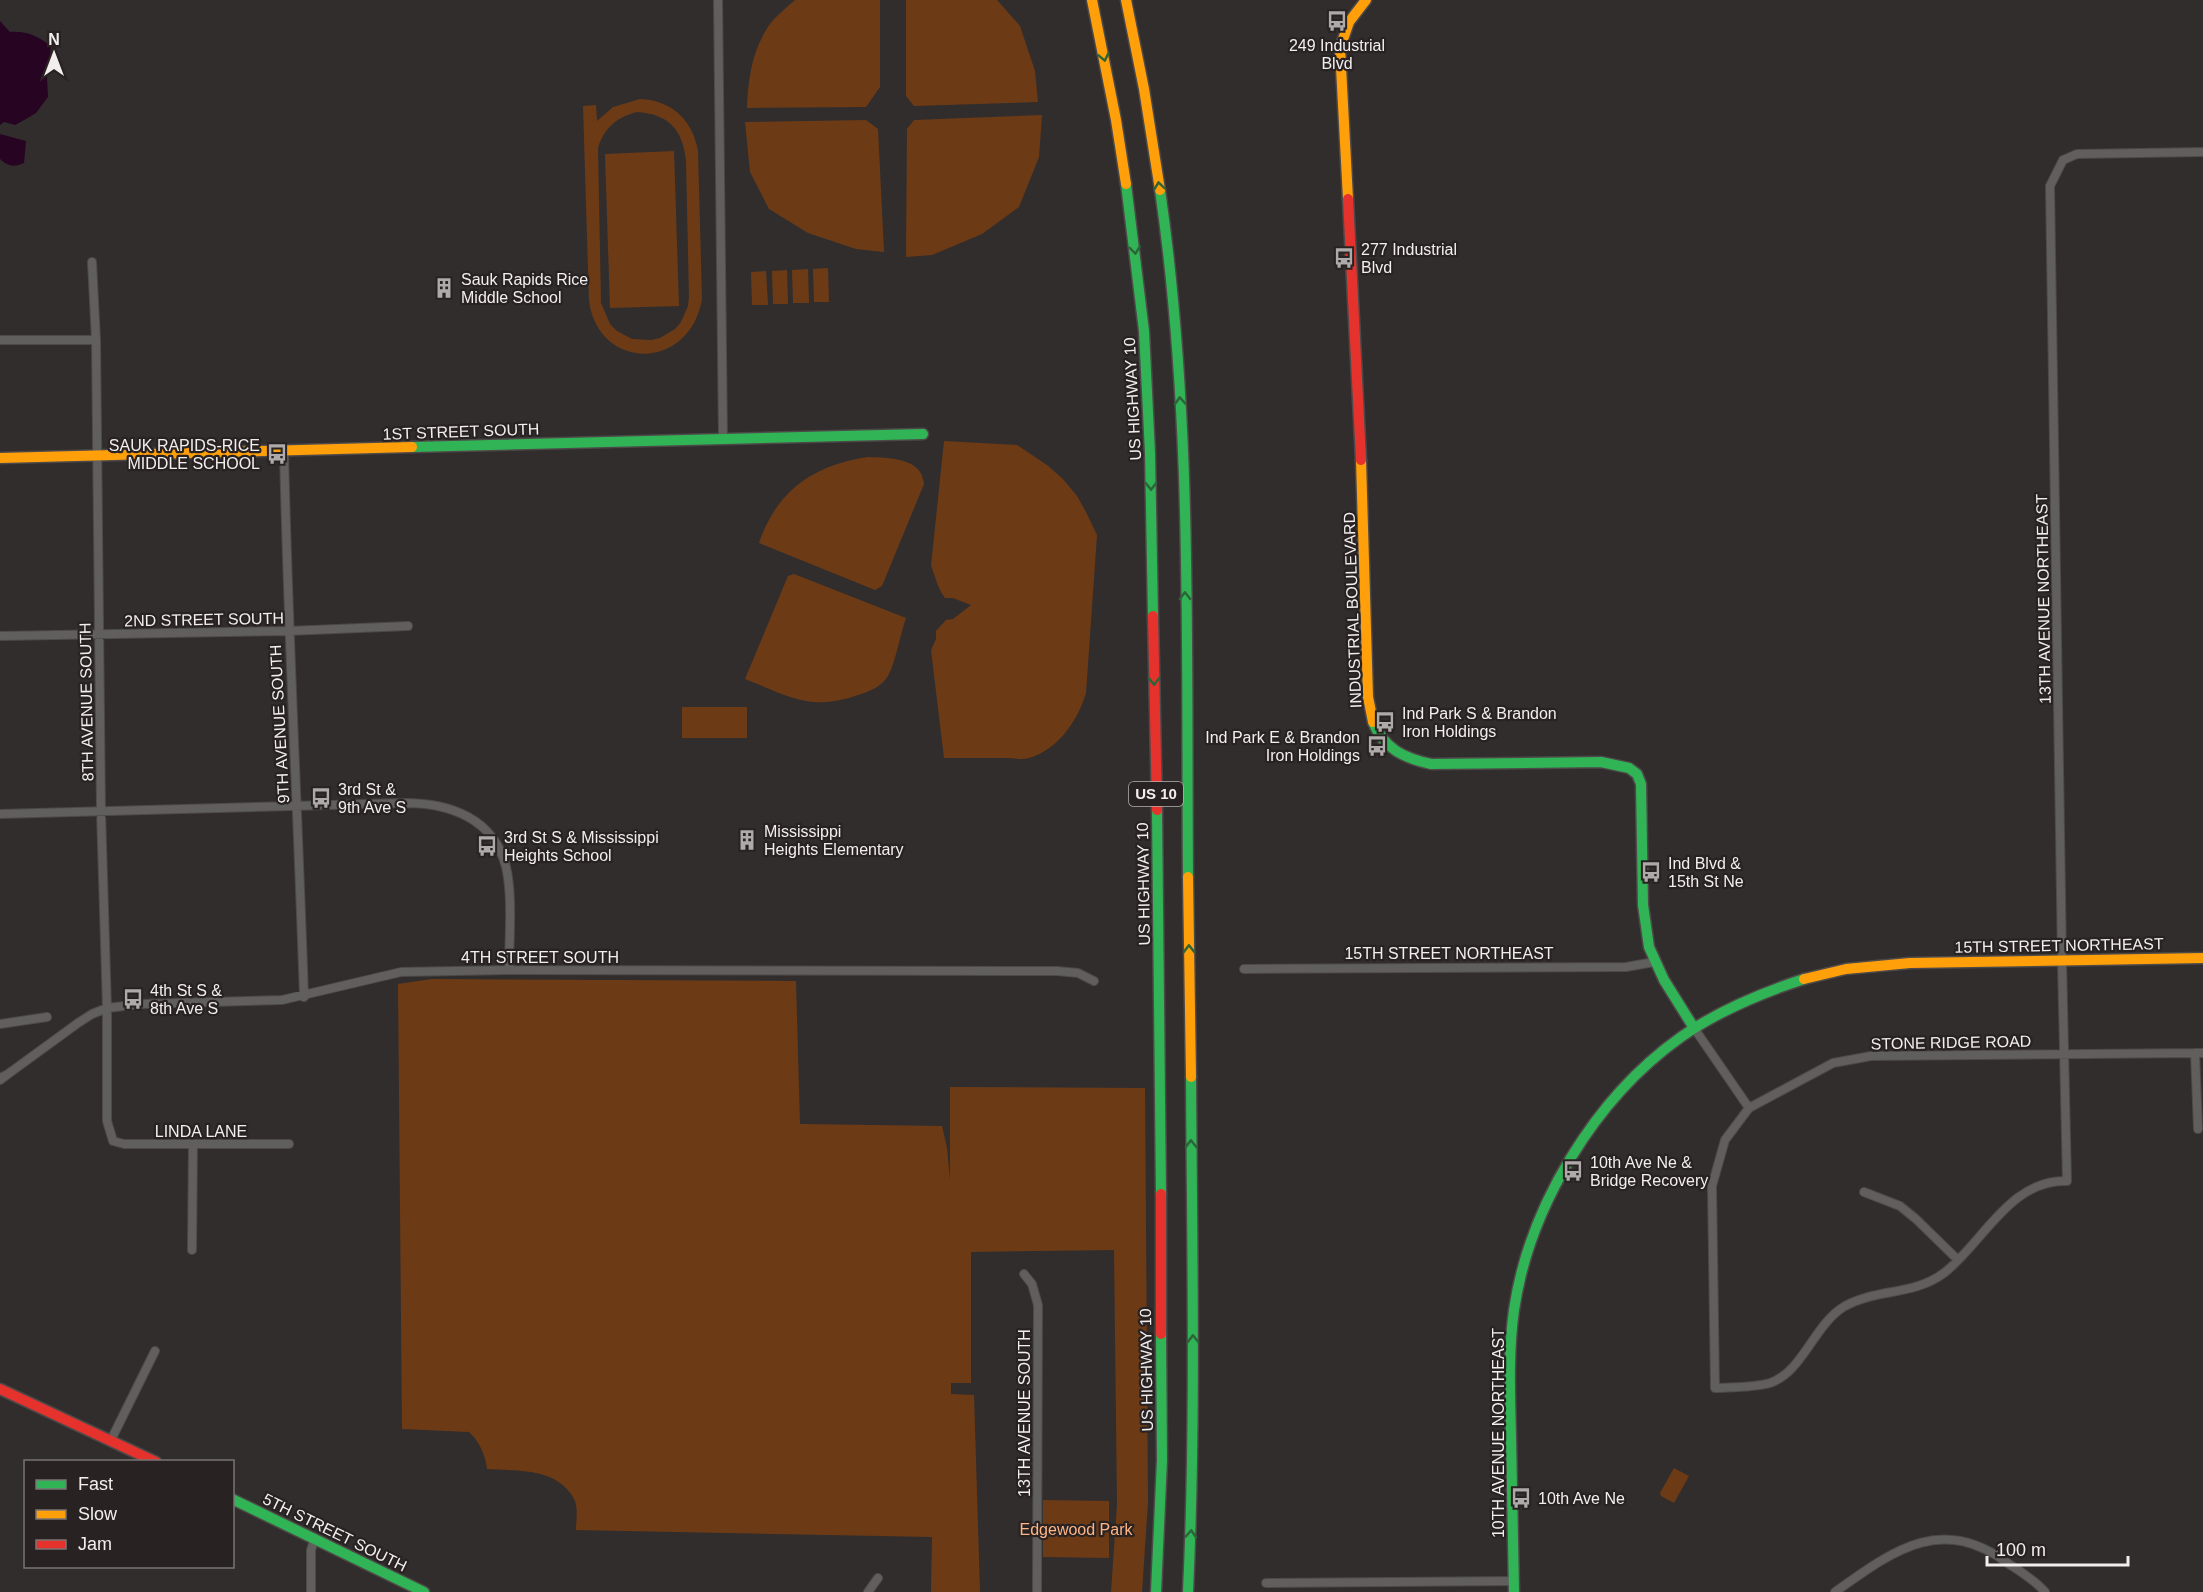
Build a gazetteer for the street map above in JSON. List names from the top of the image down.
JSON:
{
  "streets": {
    "main road": [
      "US HIGHWAY 10",
      "1ST STREET SOUTH",
      "INDUSTRIAL BOULEVARD",
      "US 10",
      "15TH STREET NORTHEAST",
      "10TH AVENUE NORTHEAST",
      "5TH STREET SOUTH"
    ],
    "street": [
      "13TH AVENUE NORTHEAST",
      "2ND STREET SOUTH",
      "8TH AVENUE SOUTH",
      "9TH AVENUE SOUTH",
      "4TH STREET SOUTH",
      "STONE RIDGE ROAD",
      "LINDA LANE",
      "13TH AVENUE SOUTH"
    ]
  },
  "crossings": [
    ["1ST STREET SOUTH", "8TH AVENUE SOUTH"],
    ["1ST STREET SOUTH", "9TH AVENUE SOUTH"],
    ["13TH AVENUE NORTHEAST", "15TH STREET NORTHEAST"],
    ["13TH AVENUE NORTHEAST", "STONE RIDGE ROAD"],
    ["INDUSTRIAL BOULEVARD", "15TH STREET NORTHEAST"],
    ["INDUSTRIAL BOULEVARD", "STONE RIDGE ROAD"],
    ["INDUSTRIAL BOULEVARD", "10TH AVENUE NORTHEAST"],
    ["2ND STREET SOUTH", "8TH AVENUE SOUTH"],
    ["2ND STREET SOUTH", "9TH AVENUE SOUTH"],
    ["8TH AVENUE SOUTH", "4TH STREET SOUTH"],
    ["8TH AVENUE SOUTH", "LINDA LANE"],
    ["9TH AVENUE SOUTH", "4TH STREET SOUTH"],
    ["15TH STREET NORTHEAST", "10TH AVENUE NORTHEAST"]
  ],
  "parks": ["Edgewood Park"],
  "places": {
    "bus stop": [
      "249 Industrial Blvd",
      "277 Industrial Blvd",
      "SAUK RAPIDS-RICE MIDDLE SCHOOL",
      "Ind Park S & Brandon Iron Holdings",
      "Ind Park E & Brandon Iron Holdings",
      "3rd St & 9th Ave S",
      "3rd St S & Mississippi Heights School",
      "Ind Blvd & 15th St Ne",
      "4th St S & 8th Ave S",
      "10th Ave Ne & Bridge Recovery",
      "10th Ave Ne"
    ],
    "building": ["Sauk Rapids Rice Middle School", "Mississippi Heights Elementary"]
  },
  "legend": ["Fast", "Slow", "Jam"],
  "scale_bar": "100 m",
  "north": "top"
}
